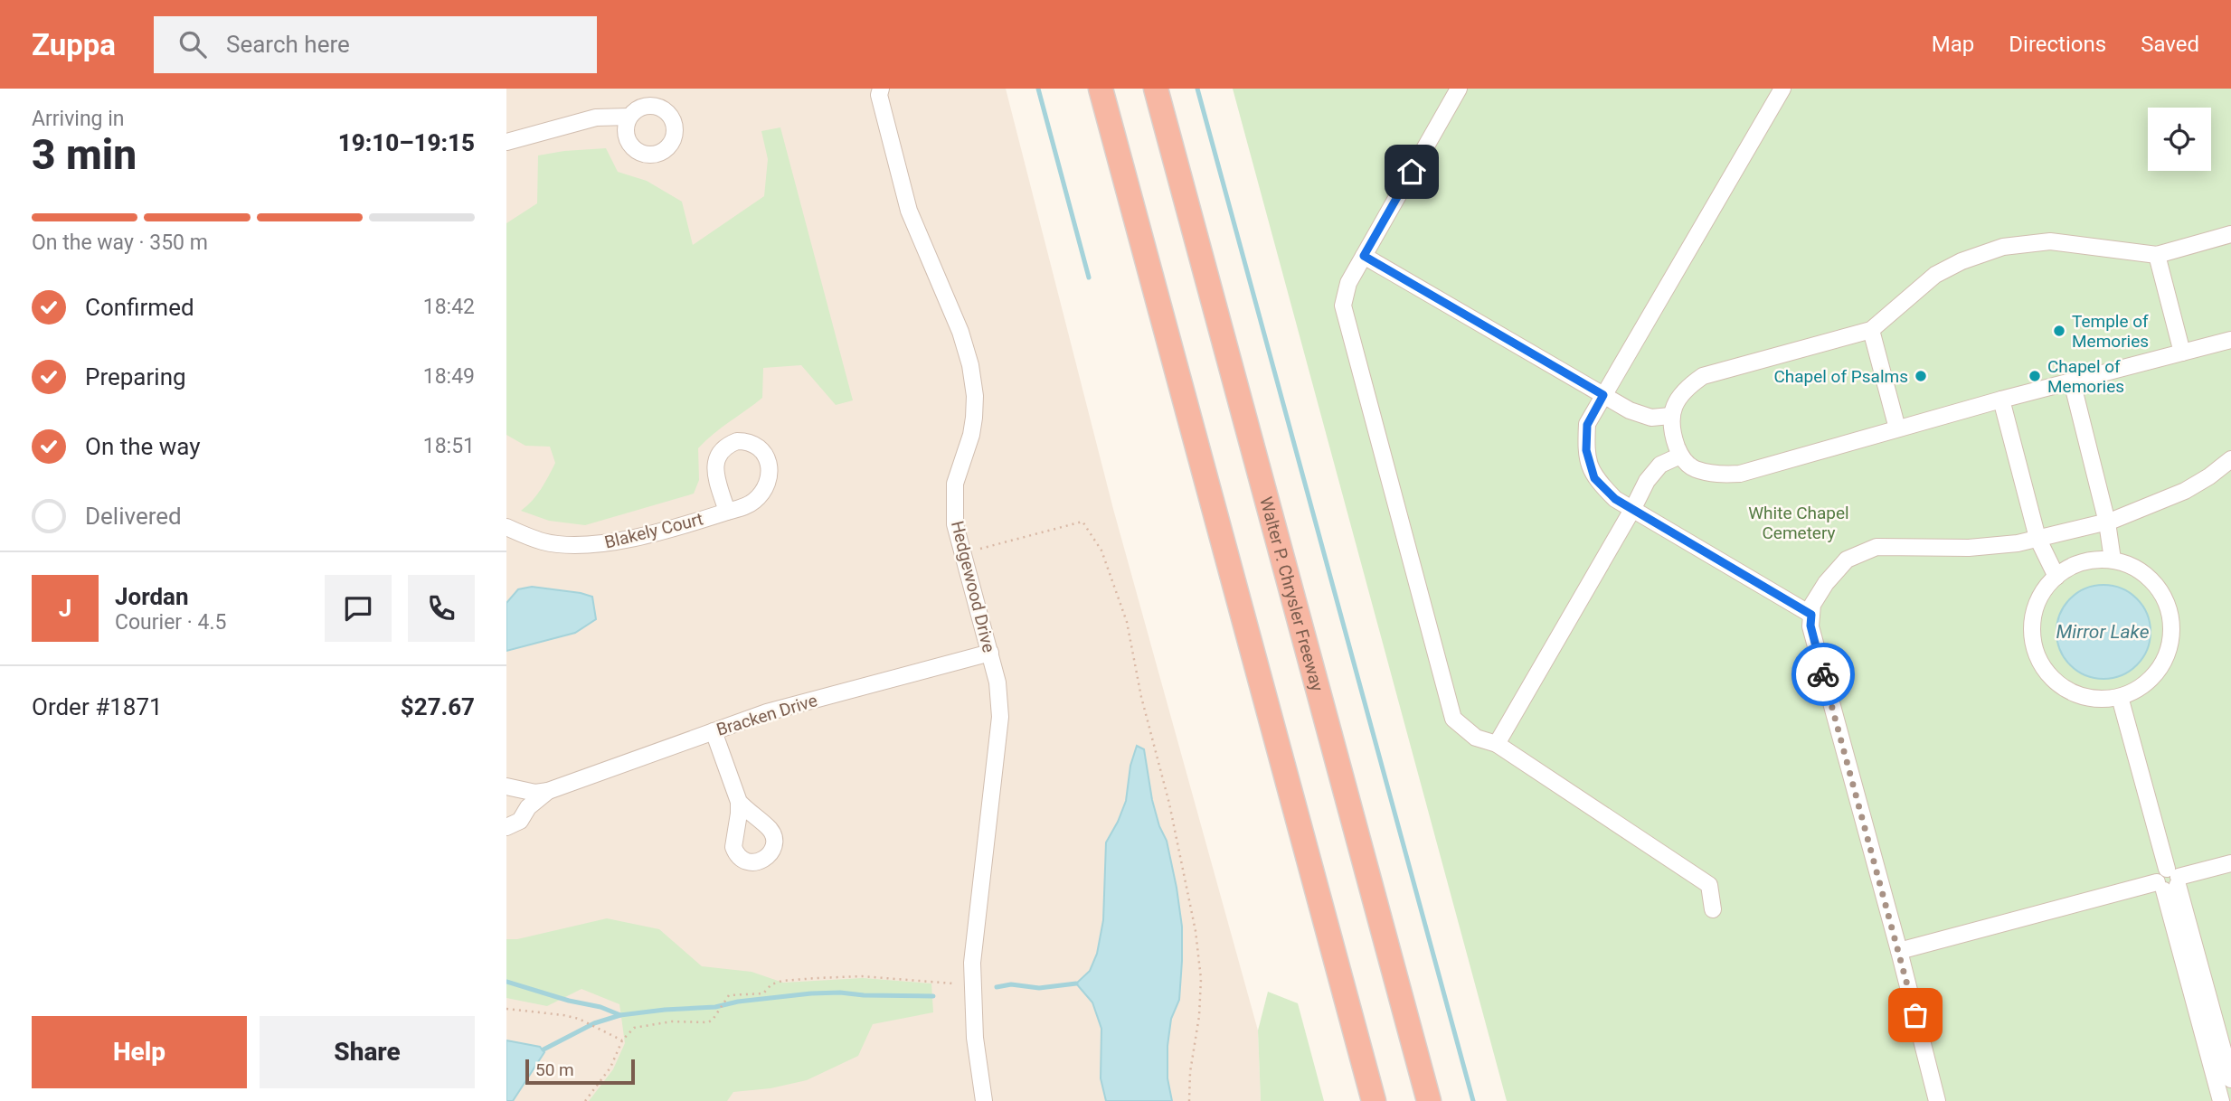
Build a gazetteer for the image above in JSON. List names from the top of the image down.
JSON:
{
  "streets": {
    "highway": ["Walter P. Chrysler Freeway"],
    "street": ["Blakely Court", "Hedgewood Drive", "Bracken Drive"]
  },
  "crossings": [
    ["Hedgewood Drive", "Bracken Drive"]
  ],
  "water": ["Mirror Lake"],
  "parks": ["White Chapel Cemetery"],
  "places": ["Temple of Memories", "Chapel of Psalms", "Chapel of Memories"],
  "scale_bar": "50 m",
  "page": {
    "header": "Zuppa",
    "search": "Search here",
    "nav": ["Map", "Directions", "Saved"],
    "heading": ["3 min", "Arriving in", "19:10–19:15"],
    "panel": [
      "Jordan",
      "Courier · 4.5",
      "Order #1871",
      "$27.67"
    ],
    "bar": "On the way · 350 m",
    "list": [
      ["Confirmed", "18:42"],
      ["Preparing", "18:49"],
      ["On the way", "18:51"],
      "Delivered"
    ],
    "round": "J",
    "buttons": ["Help", "Share"],
    "scale": "50 m"
  }
}
